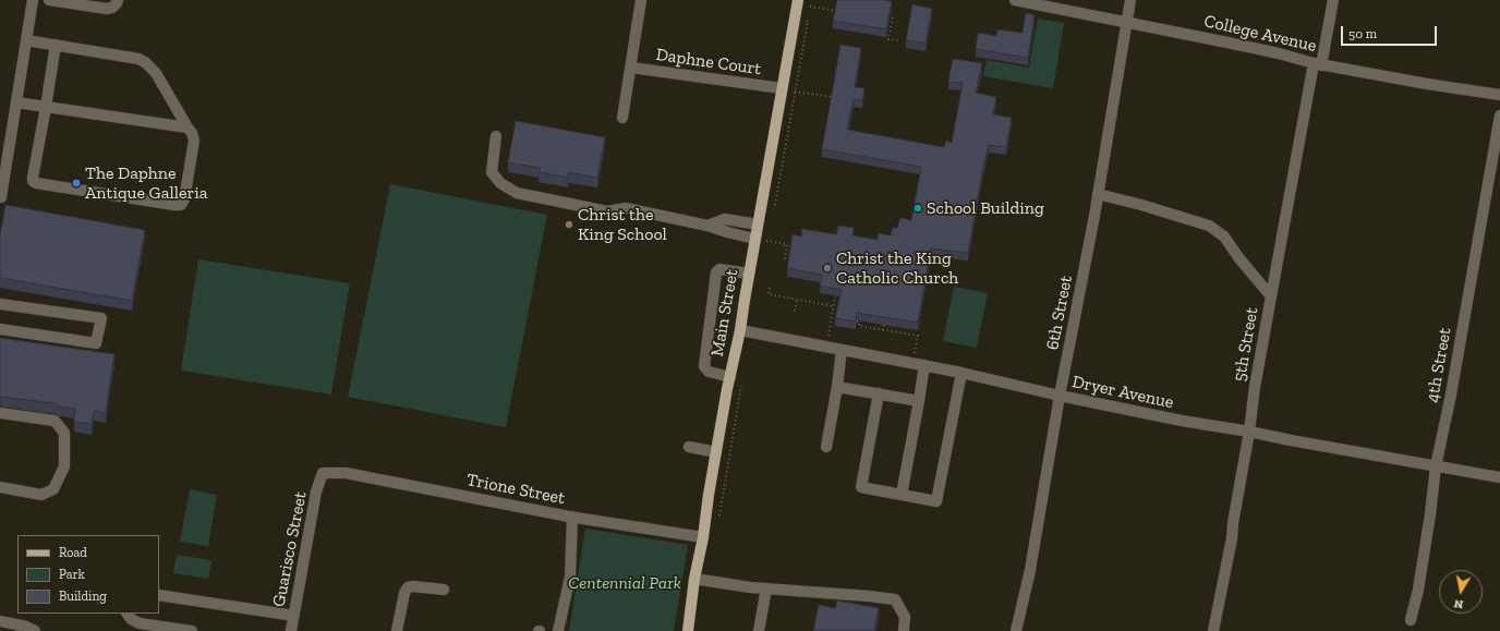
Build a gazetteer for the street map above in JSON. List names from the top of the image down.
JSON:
{
  "streets": {
    "main road": ["Main Street"],
    "street": [
      "College Avenue",
      "Daphne Court",
      "6th Street",
      "5th Street",
      "4th Street",
      "Dryer Avenue",
      "Trione Street",
      "Guarisco Street"
    ]
  },
  "crossings": [
    ["College Avenue", "6th Street"],
    ["College Avenue", "5th Street"],
    ["Daphne Court", "Main Street"],
    ["Main Street", "Dryer Avenue"],
    ["Main Street", "Trione Street"],
    ["6th Street", "Dryer Avenue"],
    ["5th Street", "Dryer Avenue"],
    ["4th Street", "Dryer Avenue"],
    ["Trione Street", "Guarisco Street"]
  ],
  "parks": ["Centennial Park"],
  "places": [
    "The Daphne Antique Galleria",
    "School Building",
    "Christ the King School",
    "Christ the King Catholic Church"
  ],
  "legend": ["Road", "Park", "Building"],
  "scale_bar": "50 m",
  "north": "bottom"
}
